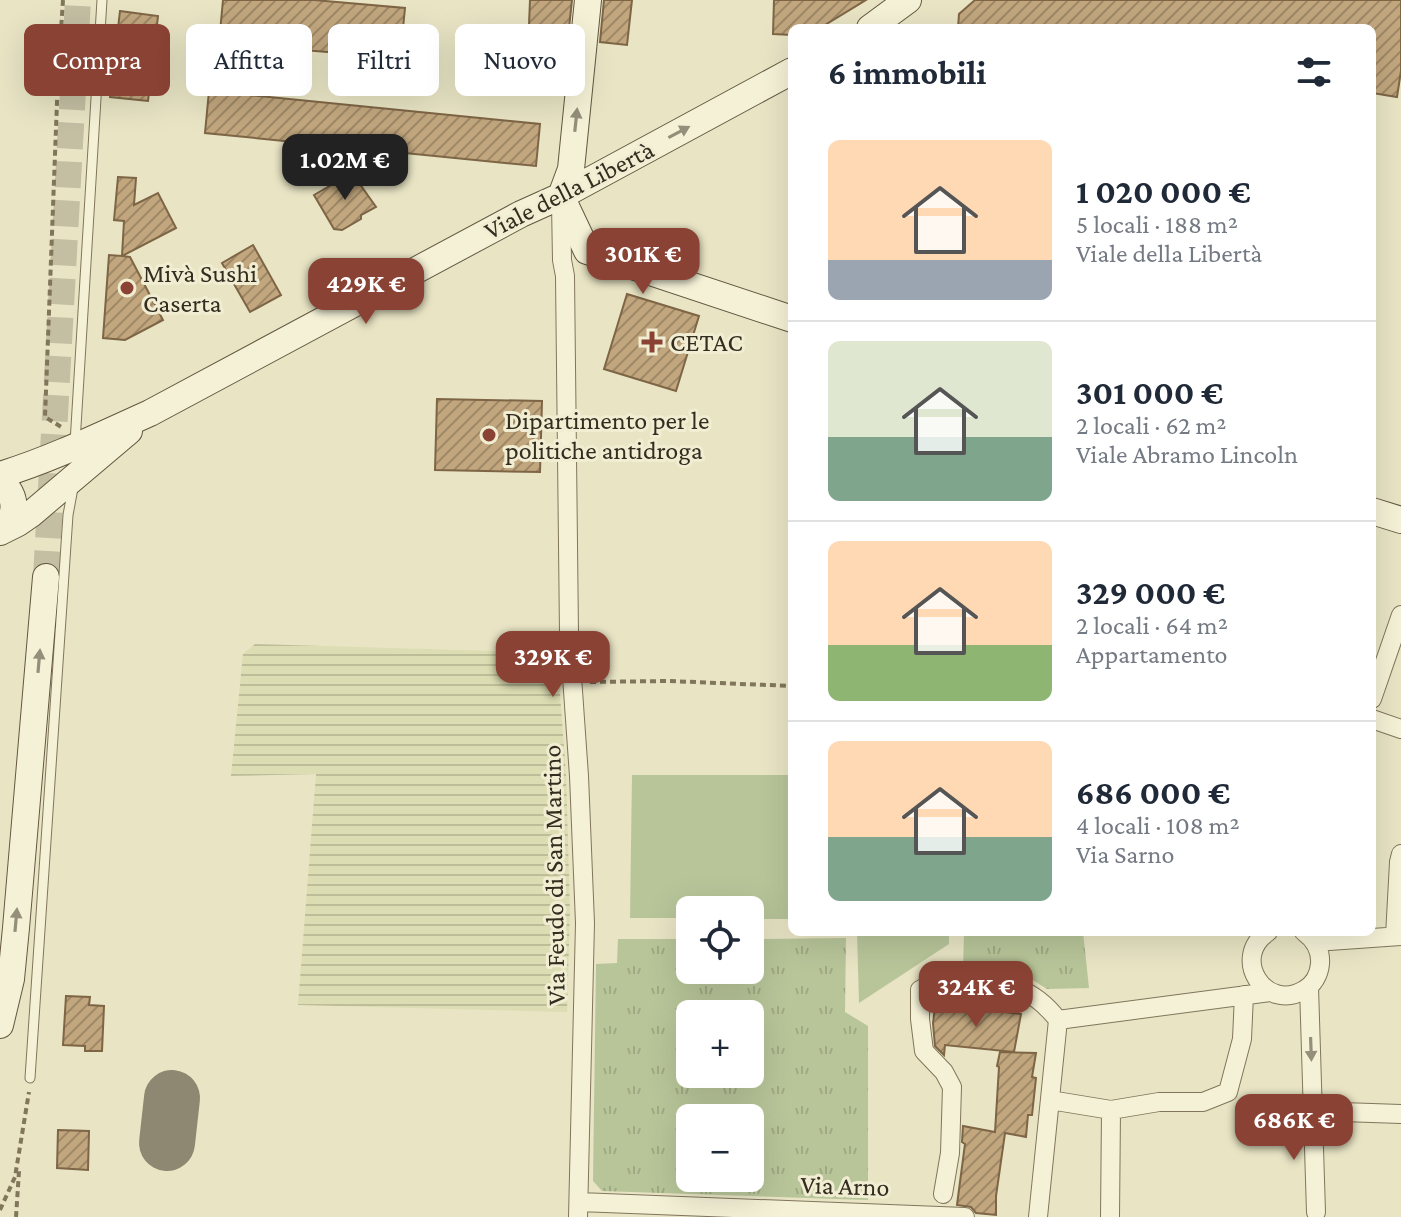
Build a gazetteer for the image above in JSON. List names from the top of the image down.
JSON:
{
  "streets": {
    "street": ["Viale della Libertà", "Via Feudo di San Martino", "Via Arno"]
  },
  "crossings": [
    ["Viale della Libertà", "Via Feudo di San Martino"],
    ["Via Feudo di San Martino", "Via Arno"]
  ],
  "places": {
    "other": ["Mivà Sushi Caserta", "Dipartimento per le politiche antidroga"],
    "health": ["CETAC"]
  },
  "page": {
    "chip": [
      "Compra",
      "Affitta",
      "Filtri",
      "Nuovo"
    ],
    "heading": "6 immobili",
    "list": [
      {
        "name": "1 020 000 €",
        "note": "5 locali · 188 m² · Viale della Libertà"
      },
      {
        "name": "301 000 €",
        "note": "2 locali · 62 m² · Viale Abramo Lincoln"
      },
      {
        "name": "329 000 €",
        "note": "2 locali · 64 m² · Appartamento"
      },
      {
        "name": "686 000 €",
        "note": "4 locali · 108 m² · Via Sarno"
      }
    ],
    "price": [
      "1.02M €",
      "301K €",
      "429K €",
      "329K €",
      "324K €",
      "686K €"
    ],
    "map_buttons": ["+", "−"]
  }
}
